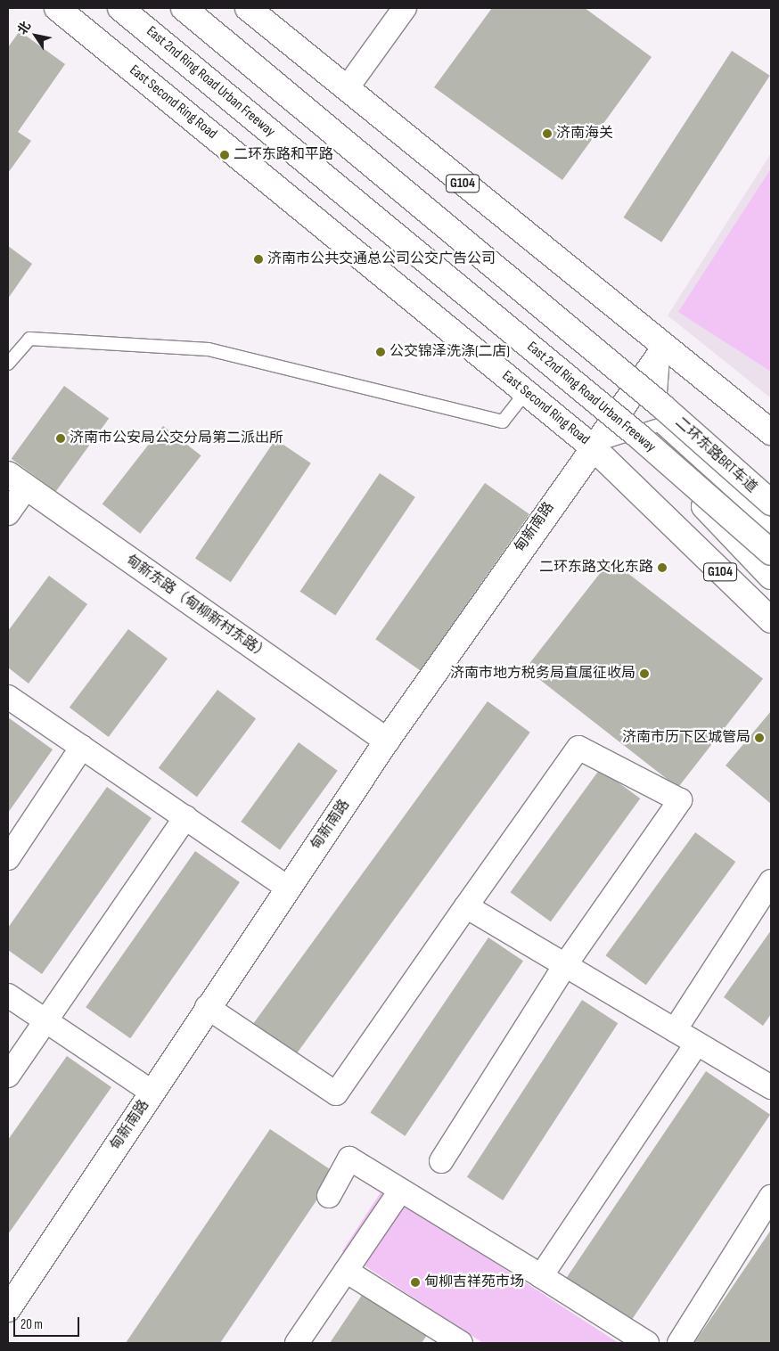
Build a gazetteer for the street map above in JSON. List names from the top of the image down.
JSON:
{
  "streets": {
    "main road": [
      "East 2nd Ring Road Urban Freeway",
      "East Second Ring Road",
      "G104",
      "甸新南路",
      "甸新东路（甸柳新村东路）"
    ],
    "lane": ["二环东路BRT车道"]
  },
  "crossings": [
    ["East 2nd Ring Road Urban Freeway", "二环东路BRT车道"],
    ["East Second Ring Road", "二环东路BRT车道"],
    ["East Second Ring Road", "甸新南路"],
    ["G104", "二环东路BRT车道"],
    ["G104", "甸新南路"],
    ["二环东路BRT车道", "甸新南路"],
    ["甸新南路", "甸新东路（甸柳新村东路）"]
  ],
  "places": [
    "济南海关",
    "二环东路和平路",
    "济南市公共交通总公司公交广告公司",
    "公交锦泽洗涤(二店)",
    "济南市公安局公交分局第二派出所",
    "二环东路文化东路",
    "济南市地方税务局直属征收局",
    "济南市历下区城管局",
    "甸柳吉祥苑市场"
  ],
  "scale_bar": "20 m",
  "north": "top left"
}
